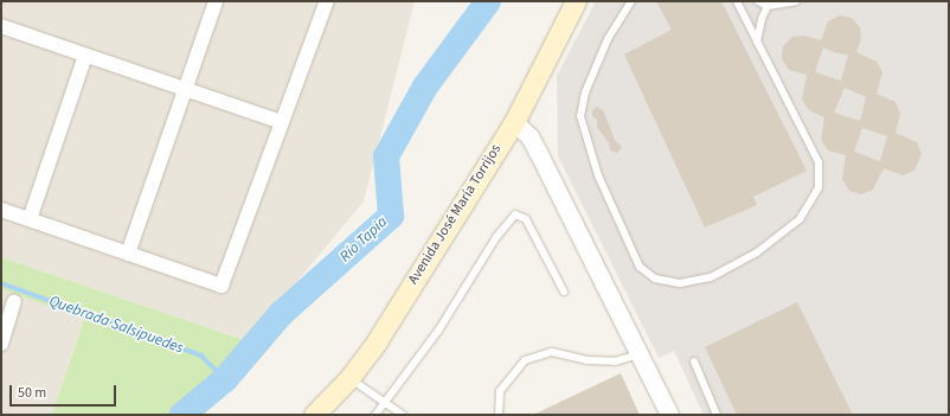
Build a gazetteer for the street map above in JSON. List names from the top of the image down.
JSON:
{
  "streets": {
    "main road": ["Avenida José María Torrijos"]
  },
  "water": ["Río Tapia", "Quebrada Salsipuedes"],
  "scale_bar": "50 m"
}
